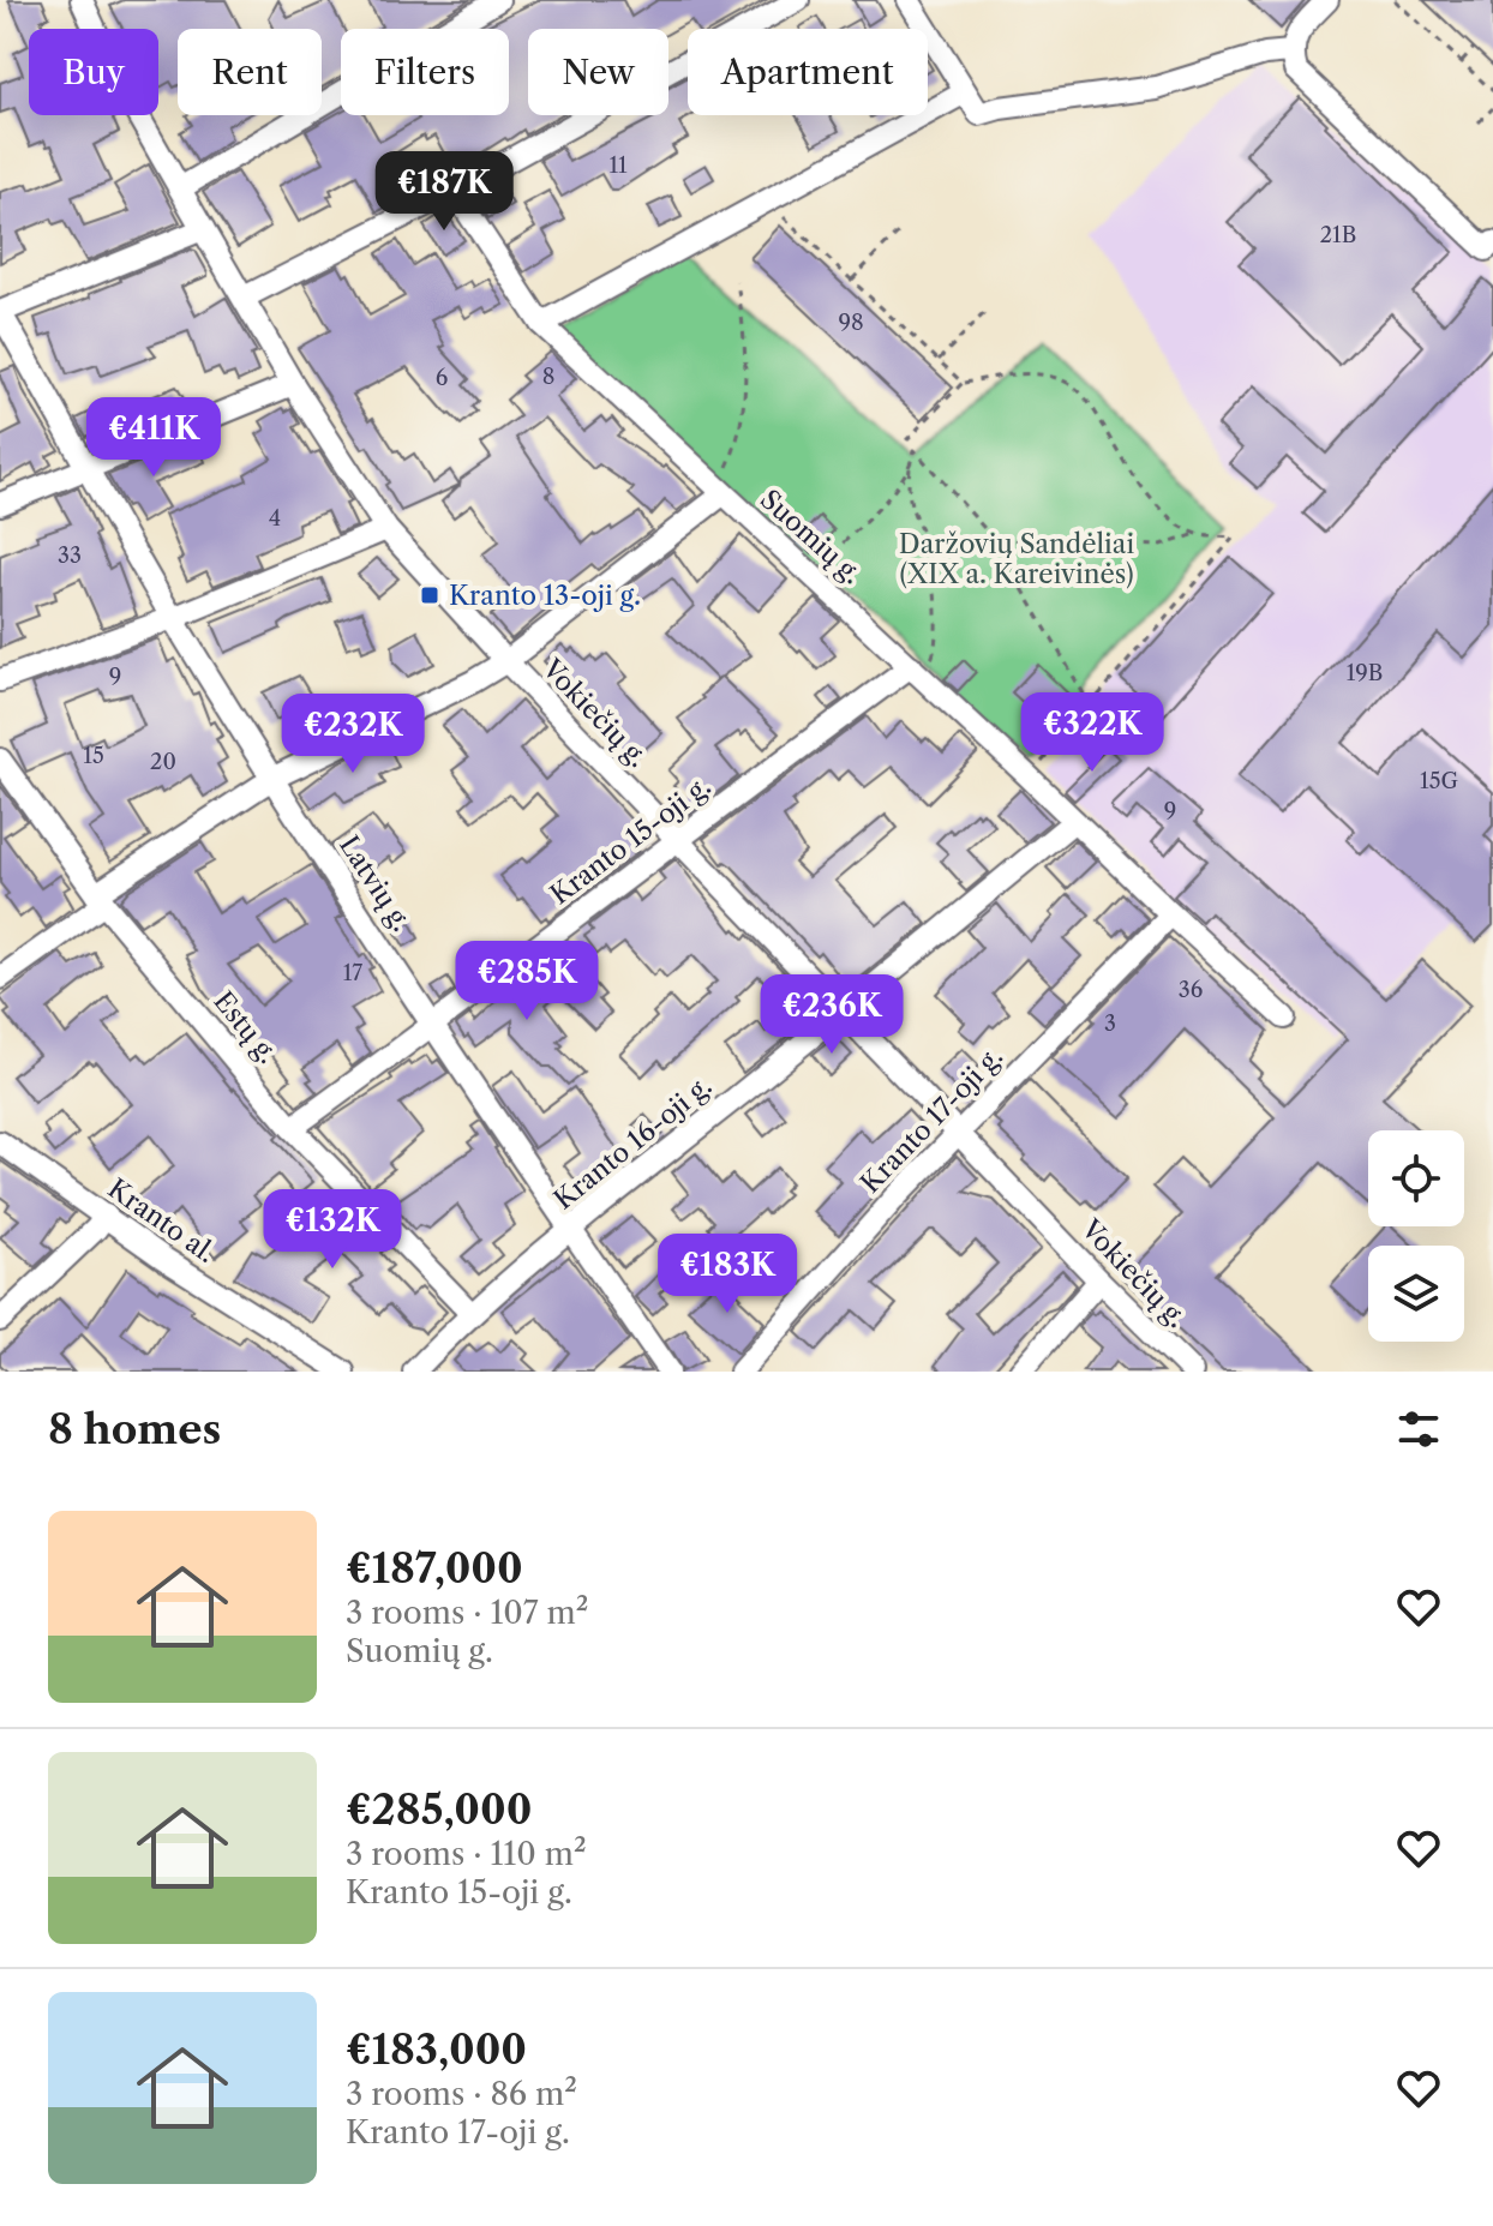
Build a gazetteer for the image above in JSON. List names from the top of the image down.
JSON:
{
  "streets": {
    "street": [
      "Suomių g.",
      "Vokiečių g.",
      "Kranto 15-oji g.",
      "Latvių g.",
      "Estų g.",
      "Kranto 17-oji g.",
      "Kranto 16-oji g.",
      "Kranto al."
    ]
  },
  "crossings": [
    ["Suomių g.", "Kranto 15-oji g."],
    ["Suomių g.", "Kranto 17-oji g."],
    ["Suomių g.", "Kranto 16-oji g."],
    ["Vokiečių g.", "Kranto 15-oji g."],
    ["Vokiečių g.", "Kranto 17-oji g."],
    ["Vokiečių g.", "Kranto 16-oji g."],
    ["Kranto 15-oji g.", "Latvių g."],
    ["Kranto 15-oji g.", "Estų g."],
    ["Latvių g.", "Kranto 16-oji g."],
    ["Estų g.", "Kranto 16-oji g."]
  ],
  "parks": ["Daržovių Sandėliai (XIX a. Kareivinės)"],
  "places": {
    "transit": ["Kranto 13-oji g."]
  },
  "house_numbers": [
    "11",
    "21B",
    "98",
    "8",
    "6",
    "4",
    "33",
    "19B",
    "9",
    "15",
    "20",
    "15G",
    "9",
    "17",
    "36",
    "3"
  ],
  "page": {
    "chip": [
      "Buy",
      "Rent",
      "Filters",
      "New",
      "Apartment"
    ],
    "price": [
      "€187K",
      "€411K",
      "€322K",
      "€232K",
      "€285K",
      "€236K",
      "€132K",
      "€183K"
    ],
    "heading": "8 homes",
    "list": [
      {
        "name": "€187,000",
        "note": "3 rooms · 107 m² · Suomių g."
      },
      {
        "name": "€285,000",
        "note": "3 rooms · 110 m² · Kranto 15-oji g."
      },
      {
        "name": "€183,000",
        "note": "3 rooms · 86 m² · Kranto 17-oji g."
      }
    ]
  }
}
